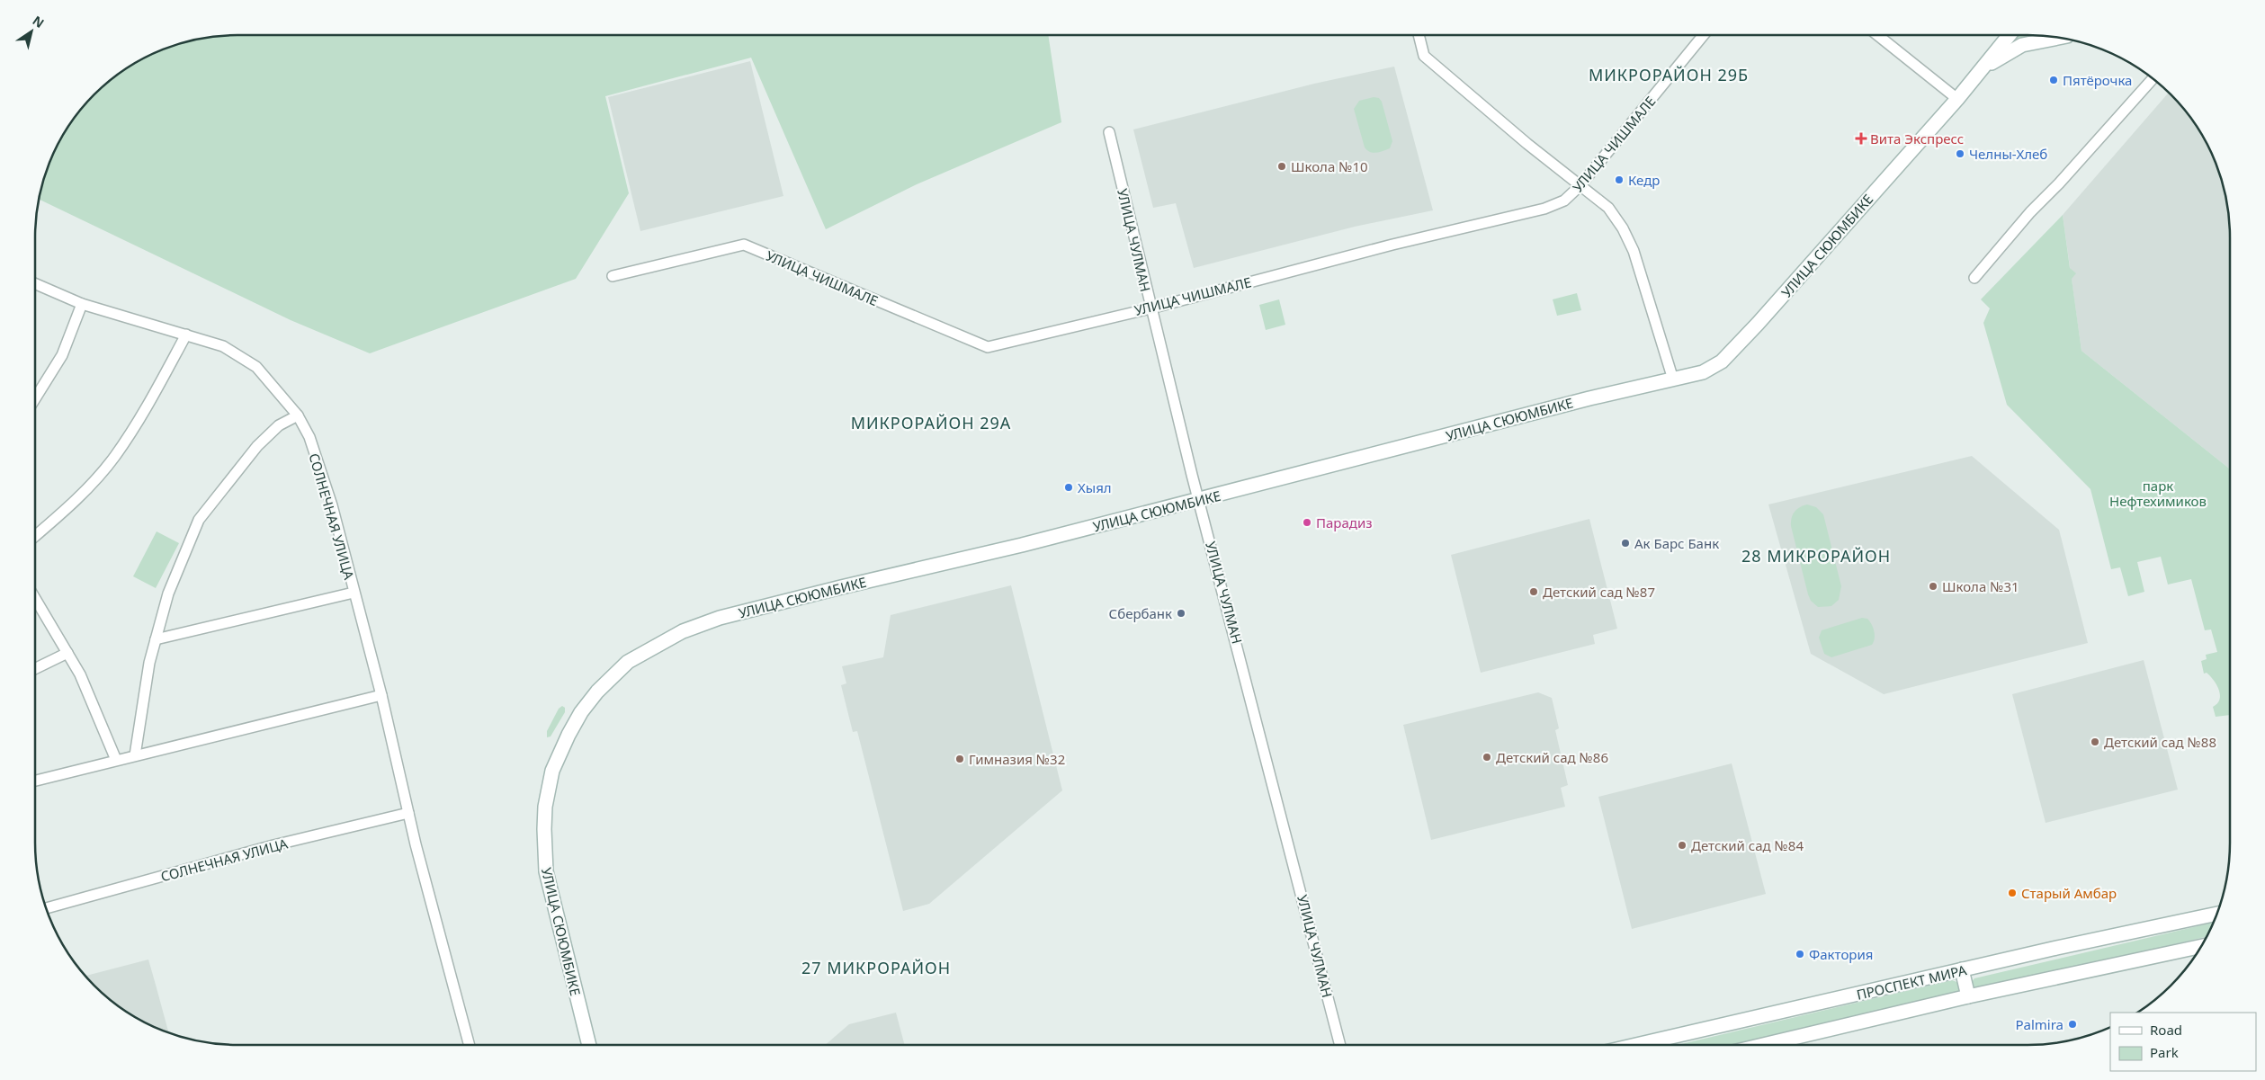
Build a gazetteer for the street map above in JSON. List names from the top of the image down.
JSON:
{
  "streets": {
    "street": [
      "УЛИЦА ЧИШМАЛЕ",
      "УЛИЦА ЧУЛМАН",
      "УЛИЦА СЮЮМБИКЕ",
      "СОЛНЕЧНАЯ УЛИЦА",
      "ПРОСПЕКТ МИРА"
    ]
  },
  "crossings": [
    ["УЛИЦА ЧИШМАЛЕ", "УЛИЦА ЧУЛМАН"],
    ["УЛИЦА ЧУЛМАН", "УЛИЦА СЮЮМБИКЕ"]
  ],
  "districts": [
    "МИКРОРАЙОН 29Б",
    "МИКРОРАЙОН 29А",
    "28 МИКРОРАЙОН",
    "27 МИКРОРАЙОН"
  ],
  "parks": ["парк Нефтехимиков"],
  "places": {
    "other": [
      "Пятёрочка",
      "Челны-Хлеб",
      "Школа №10",
      "Кедр",
      "Хыял",
      "Парадиз",
      "Ак Барс Банк",
      "Школа №31",
      "Детский сад №87",
      "Сбербанк",
      "Детский сад №88",
      "Детский сад №86",
      "Гимназия №32",
      "Детский сад №84",
      "Старый Амбар",
      "Фактория",
      "Palmira"
    ],
    "health": ["Вита Экспресс"]
  },
  "legend": ["Road", "Park"],
  "north": "top right"
}
